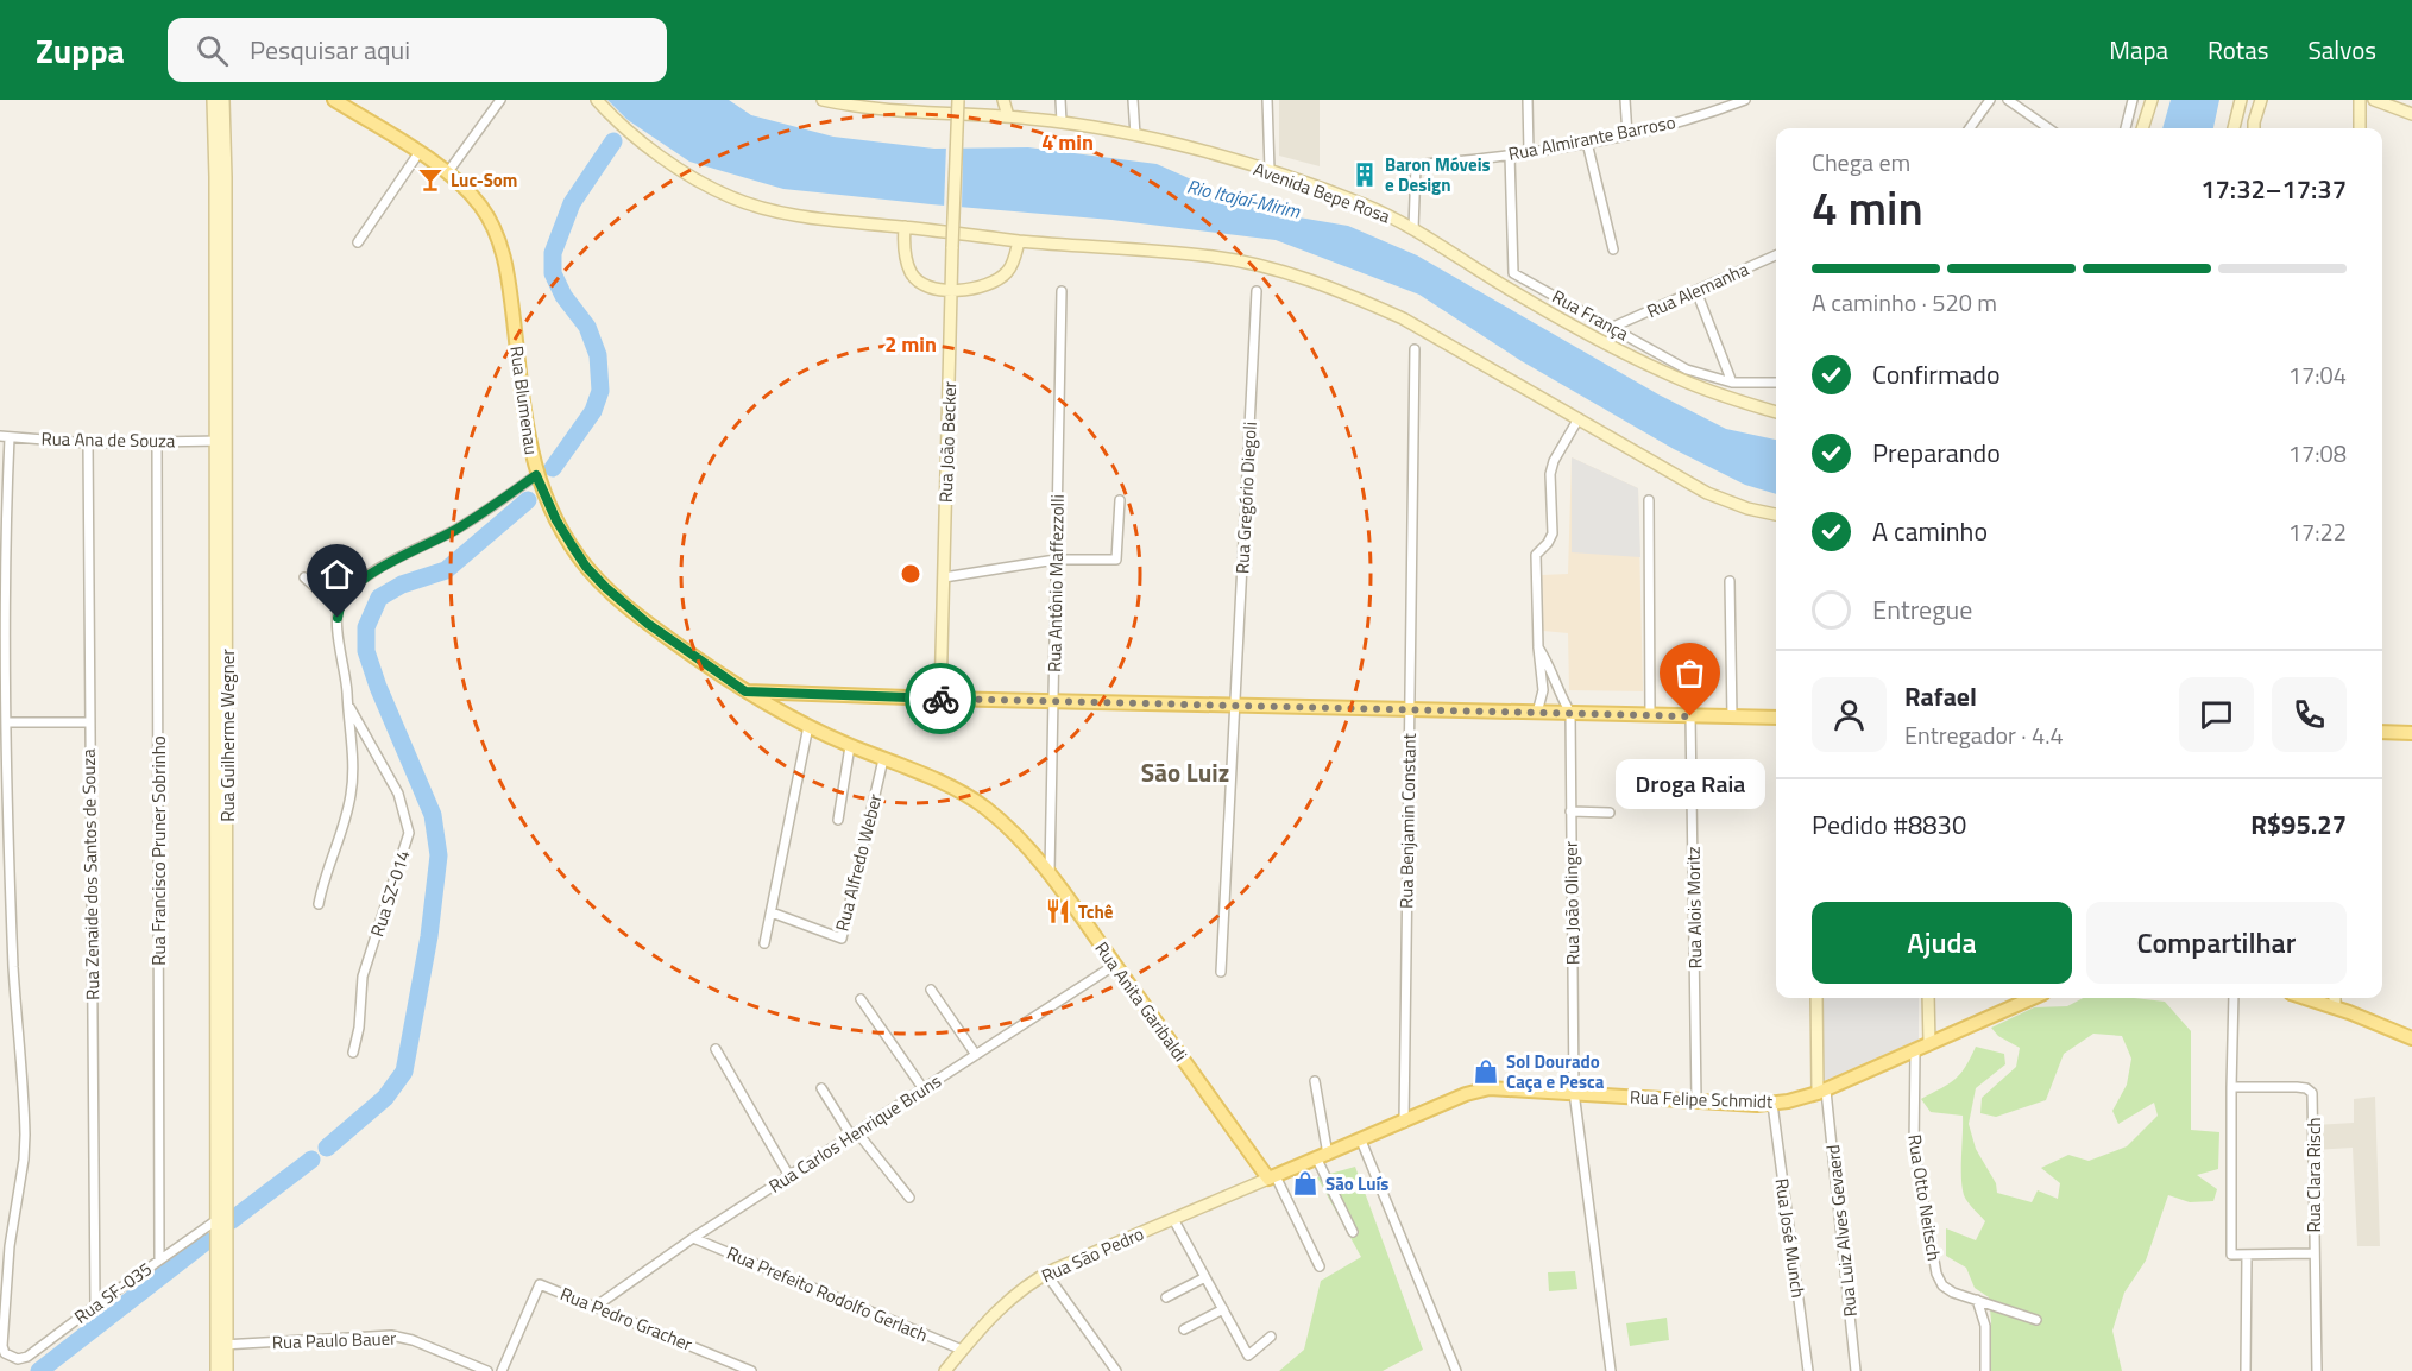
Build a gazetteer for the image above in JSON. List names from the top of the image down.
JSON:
{
  "streets": {
    "main road": [
      "Avenida Bepe Rosa",
      "Rua Blumenau",
      "Rua João Becker",
      "Rua Guilherme Wegner",
      "Rua Anita Garibaldi",
      "Rua Felipe Schmidt",
      "Rua São Pedro"
    ],
    "street": [
      "Rua Almirante Barroso",
      "Rua Alemanha",
      "Rua França",
      "Rua Ana de Souza",
      "Rua Gregório Diegoli",
      "Rua Antônio Maffezzolli",
      "Rua Benjamin Constant",
      "Rua Francisco Pruner Sobrinho",
      "Rua Alfredo Weber",
      "Rua Zenaide dos Santos de Souza",
      "Rua SZ-014",
      "Rua João Olinger",
      "Rua Alois Moritz",
      "Rua Carlos Henrique Bruns",
      "Rua Clara Risch",
      "Rua Otto Neitsch",
      "Rua Luiz Alves Gevaerd",
      "Rua José Munch",
      "Rua SF-035",
      "Rua Prefeito Rodolfo Gerlach",
      "Rua Pedro Gracher",
      "Rua Paulo Bauer"
    ]
  },
  "crossings": [
    ["Rua Almirante Barroso", "Avenida Bepe Rosa"],
    ["Rua Almirante Barroso", "Rua França"],
    ["Rua Alemanha", "Rua França"],
    ["Rua Blumenau", "Rua Anita Garibaldi"],
    ["Rua Ana de Souza", "Rua Guilherme Wegner"],
    ["Rua Ana de Souza", "Rua Francisco Pruner Sobrinho"],
    ["Rua Ana de Souza", "Rua Zenaide dos Santos de Souza"],
    ["Rua Antônio Maffezzolli", "Rua Anita Garibaldi"],
    ["Rua Guilherme Wegner", "Rua SF-035"],
    ["Rua Guilherme Wegner", "Rua Paulo Bauer"],
    ["Rua Benjamin Constant", "Rua Felipe Schmidt"],
    ["Rua Francisco Pruner Sobrinho", "Rua SF-035"],
    ["Rua Alfredo Weber", "Rua Anita Garibaldi"],
    ["Rua Zenaide dos Santos de Souza", "Rua SF-035"],
    ["Rua João Olinger", "Rua Felipe Schmidt"],
    ["Rua Alois Moritz", "Rua Felipe Schmidt"],
    ["Rua Anita Garibaldi", "Rua Felipe Schmidt"],
    ["Rua Anita Garibaldi", "Rua Carlos Henrique Bruns"],
    ["Rua Anita Garibaldi", "Rua São Pedro"],
    ["Rua Felipe Schmidt", "Rua Otto Neitsch"],
    ["Rua Felipe Schmidt", "Rua Luiz Alves Gevaerd"],
    ["Rua Felipe Schmidt", "Rua José Munch"],
    ["Rua Felipe Schmidt", "Rua São Pedro"],
    ["Rua Carlos Henrique Bruns", "Rua Prefeito Rodolfo Gerlach"],
    ["Rua Carlos Henrique Bruns", "Rua Pedro Gracher"],
    ["Rua São Pedro", "Rua Prefeito Rodolfo Gerlach"]
  ],
  "districts": ["São Luiz"],
  "water": ["Rio Itajaí-Mirim"],
  "places": {
    "building": ["Baron Móveis e Design"],
    "bar": ["Luc-Som"],
    "other": ["Droga Raia"],
    "restaurant": ["Tchê"],
    "shop": ["Sol Dourado Caça e Pesca", "São Luís"]
  },
  "page": {
    "header": "Zuppa",
    "search": "Pesquisar aqui",
    "nav": ["Mapa", "Rotas", "Salvos"],
    "heading": ["4 min", "Chega em", "17:32–17:37"],
    "panel": [
      "Rafael",
      "Entregador · 4.4",
      "Pedido #8830",
      "R$95.27"
    ],
    "bar": "A caminho · 520 m",
    "list": [
      ["Confirmado", "17:04"],
      ["Preparando", "17:08"],
      ["A caminho", "17:22"],
      "Entregue"
    ],
    "bubble": "Droga Raia",
    "buttons": ["Ajuda", "Compartilhar"]
  },
  "rings": ["4 min", "2 min"]
}
